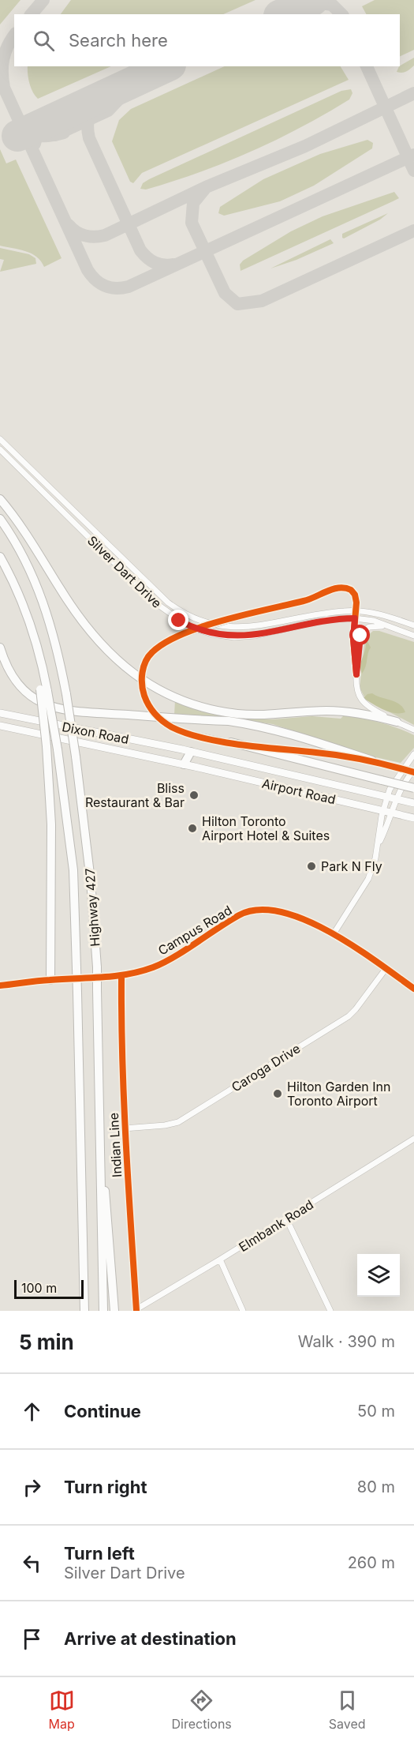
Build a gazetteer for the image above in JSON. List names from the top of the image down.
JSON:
{
  "streets": {
    "highway": ["Highway 427"],
    "main road": ["Dixon Road", "Airport Road"],
    "street": [
      "Silver Dart Drive",
      "Campus Road",
      "Caroga Drive",
      "Indian Line",
      "Elmbank Road"
    ]
  },
  "crossings": [
    ["Dixon Road", "Airport Road"],
    ["Campus Road", "Caroga Drive"],
    ["Campus Road", "Indian Line"],
    ["Caroga Drive", "Indian Line"],
    ["Indian Line", "Elmbank Road"]
  ],
  "places": [
    "Bliss Restaurant & Bar",
    "Hilton Toronto Airport Hotel & Suites",
    "Park N Fly",
    "Hilton Garden Inn Toronto Airport"
  ],
  "scale_bar": "100 m",
  "page": {
    "search": "Search here",
    "scale": "100 m",
    "heading": ["5 min", "Walk · 390 m"],
    "list": [
      ["Continue", "50 m"],
      ["Turn right", "80 m"],
      ["Turn left", "Silver Dart Drive", "260 m"],
      "Arrive at destination"
    ],
    "nav": ["Map", "Directions", "Saved"]
  }
}
